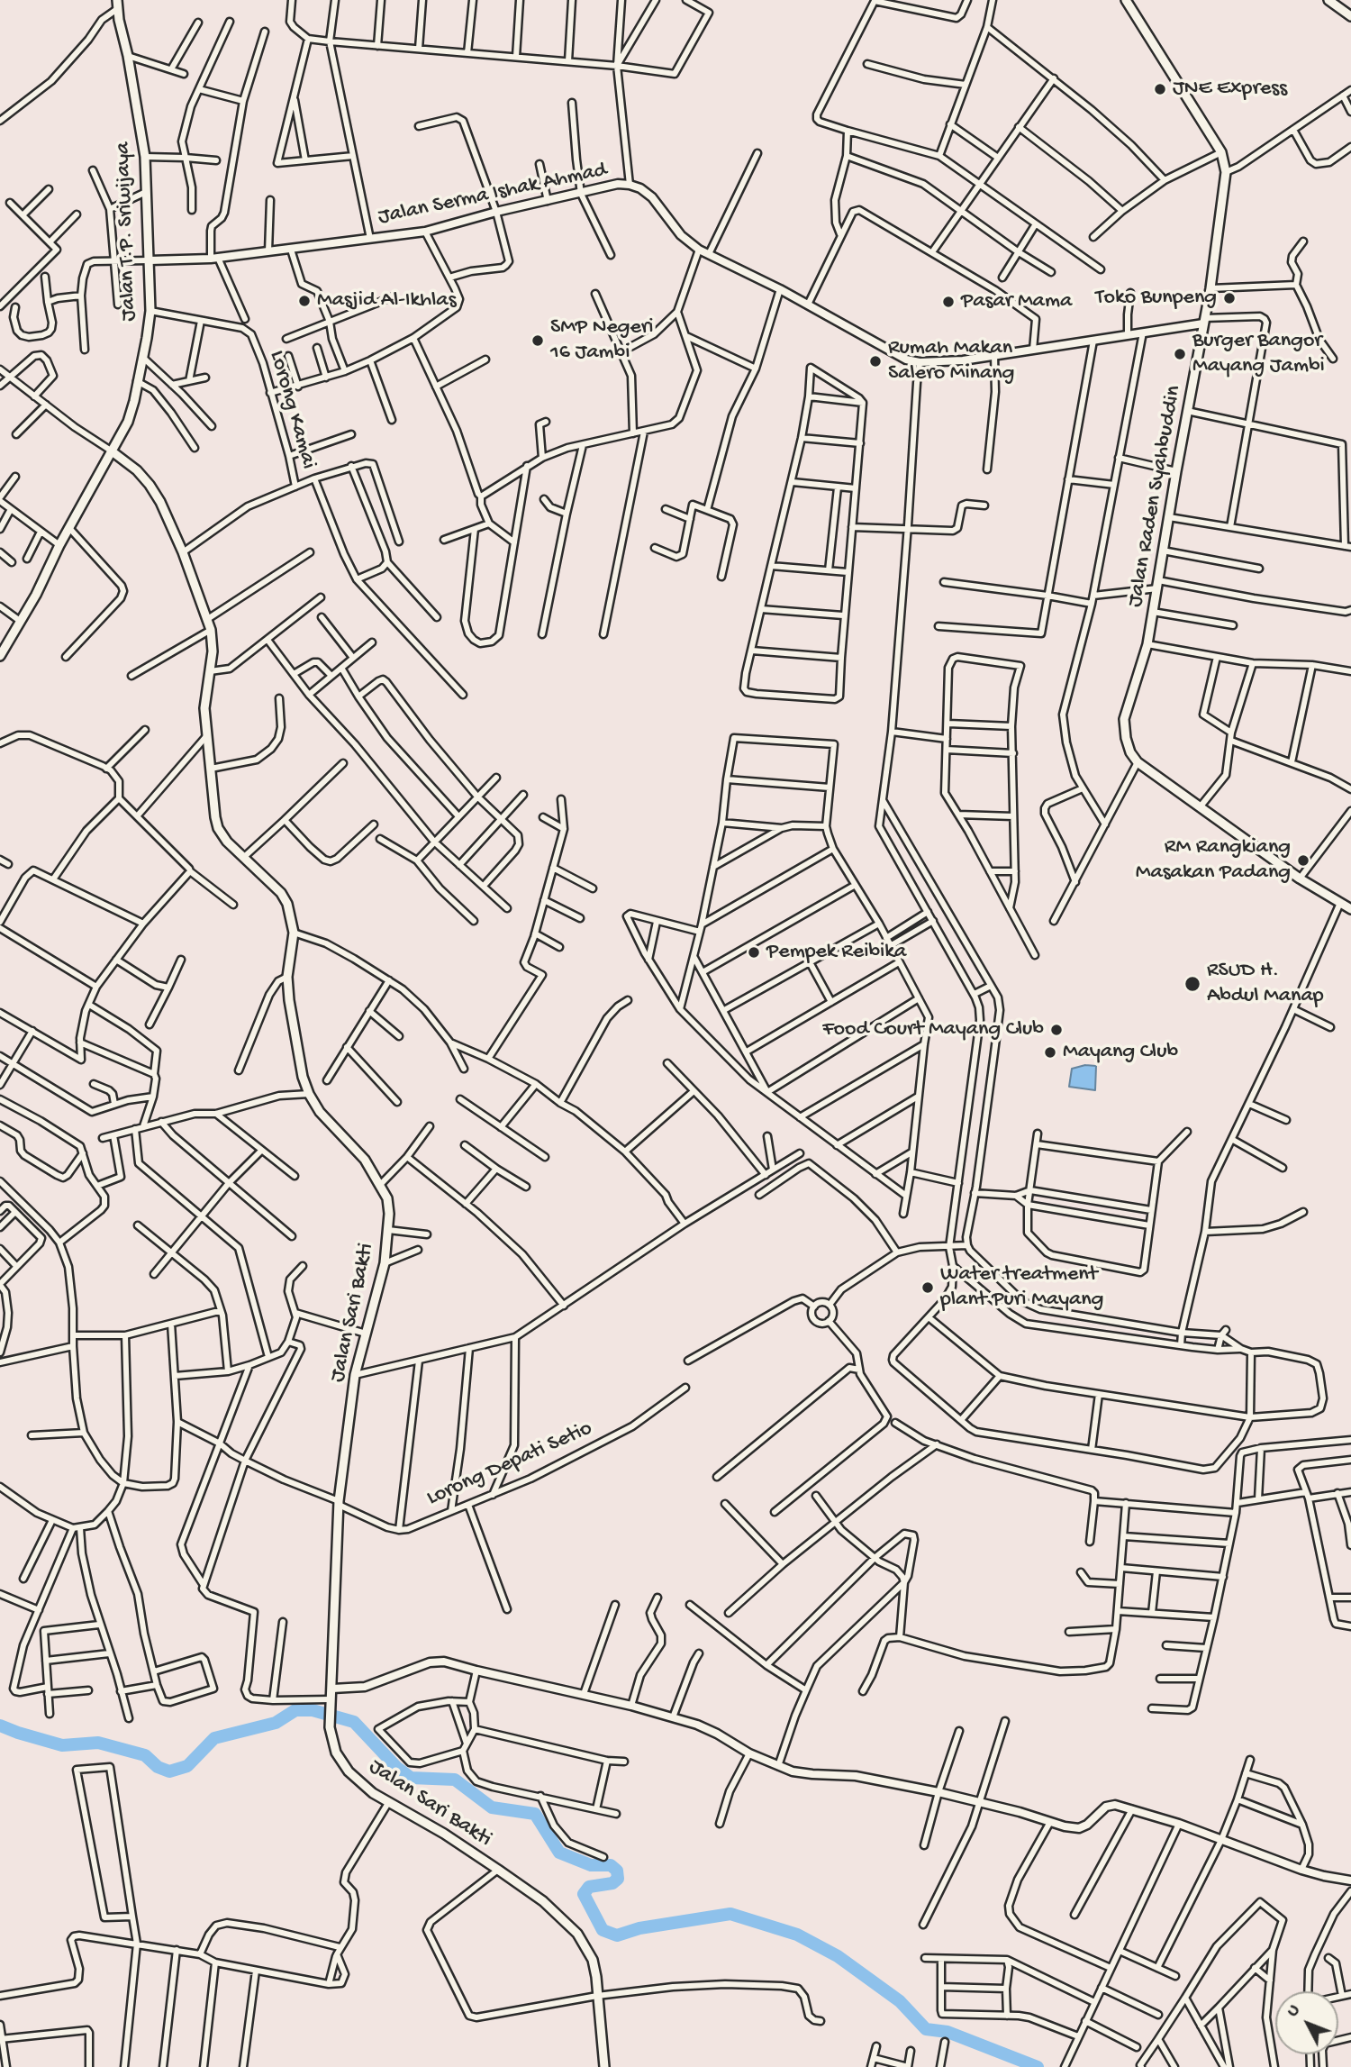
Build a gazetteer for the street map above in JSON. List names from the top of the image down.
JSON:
{
  "streets": {
    "main road": ["Jalan T.P. Sriwijaya", "Jalan Raden Syahbuddin", "Jalan Sari Bakti"],
    "street": ["Jalan Serma Ishak Ahmad", "Lorong Kamai", "Lorong Depati Setio"]
  },
  "crossings": [
    ["Jalan Serma Ishak Ahmad", "Jalan T.P. Sriwijaya"],
    ["Jalan Serma Ishak Ahmad", "Jalan Raden Syahbuddin"],
    ["Jalan T.P. Sriwijaya", "Lorong Kamai"],
    ["Jalan T.P. Sriwijaya", "Jalan Sari Bakti"]
  ],
  "places": [
    "JNE Express",
    "Toko Bunpeng",
    "Masjid Al-Ikhlas",
    "Pasar Mama",
    "SMP Negeri 16 Jambi",
    "Burger Bangor Mayang Jambi",
    "Rumah Makan Salero Minang",
    "RM Rangkiang Masakan Padang",
    "Pempek Reibika",
    "RSUD H. Abdul Manap",
    "Food Court Mayang Club",
    "Mayang Club",
    "Water treatment plant Puri Mayang"
  ],
  "north": "top left"
}
